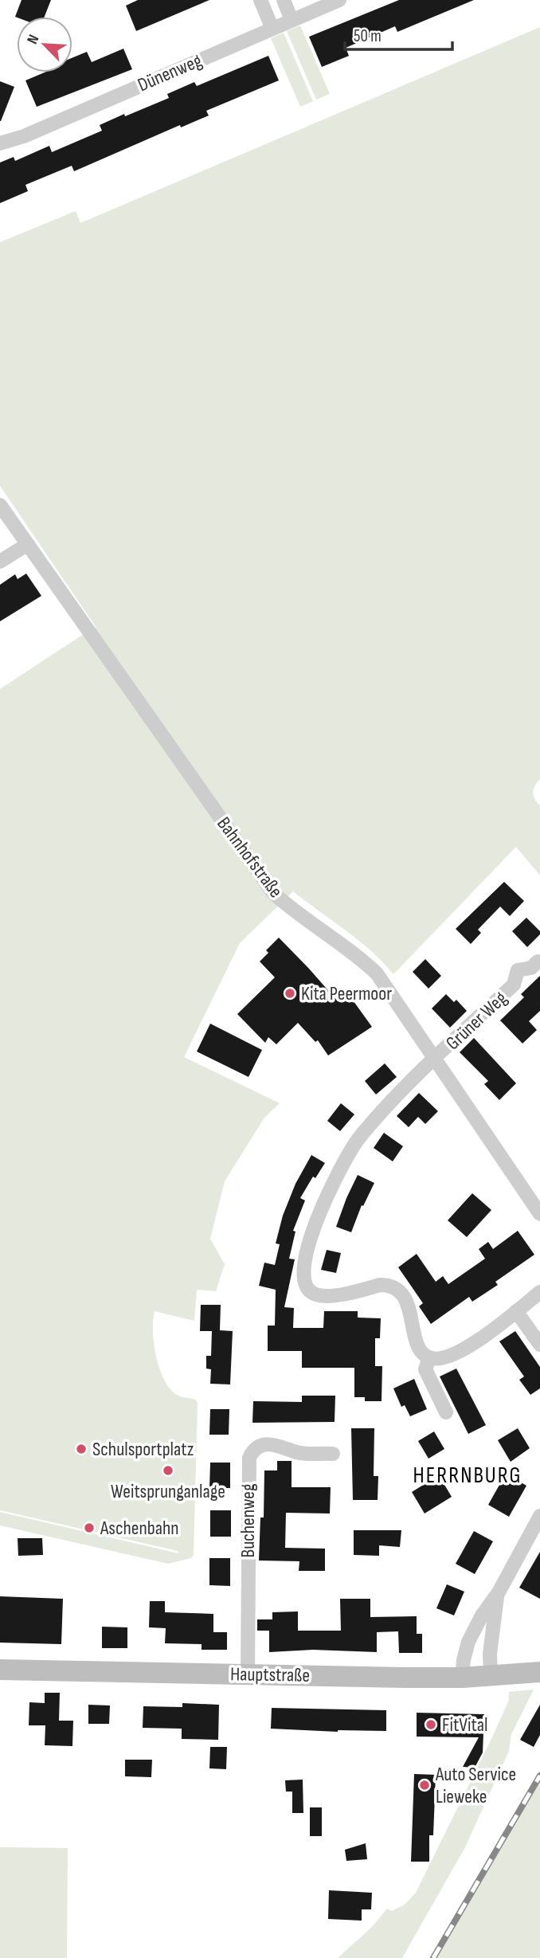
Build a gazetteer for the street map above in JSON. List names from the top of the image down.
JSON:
{
  "streets": {
    "main road": ["Hauptstraße"],
    "street": [
      "Dünenweg",
      "Bahnhofstraße",
      "Grüner Weg",
      "Buchenweg"
    ]
  },
  "crossings": [
    ["Bahnhofstraße", "Grüner Weg"],
    ["Buchenweg", "Hauptstraße"]
  ],
  "districts": ["HERRNBURG"],
  "places": [
    "Kita Peermoor",
    "Schulsportplatz",
    "Weitsprunganlage",
    "Aschenbahn",
    "FitVital",
    "Auto Service Lieweke"
  ],
  "scale_bar": "50 m",
  "north": "top left"
}
